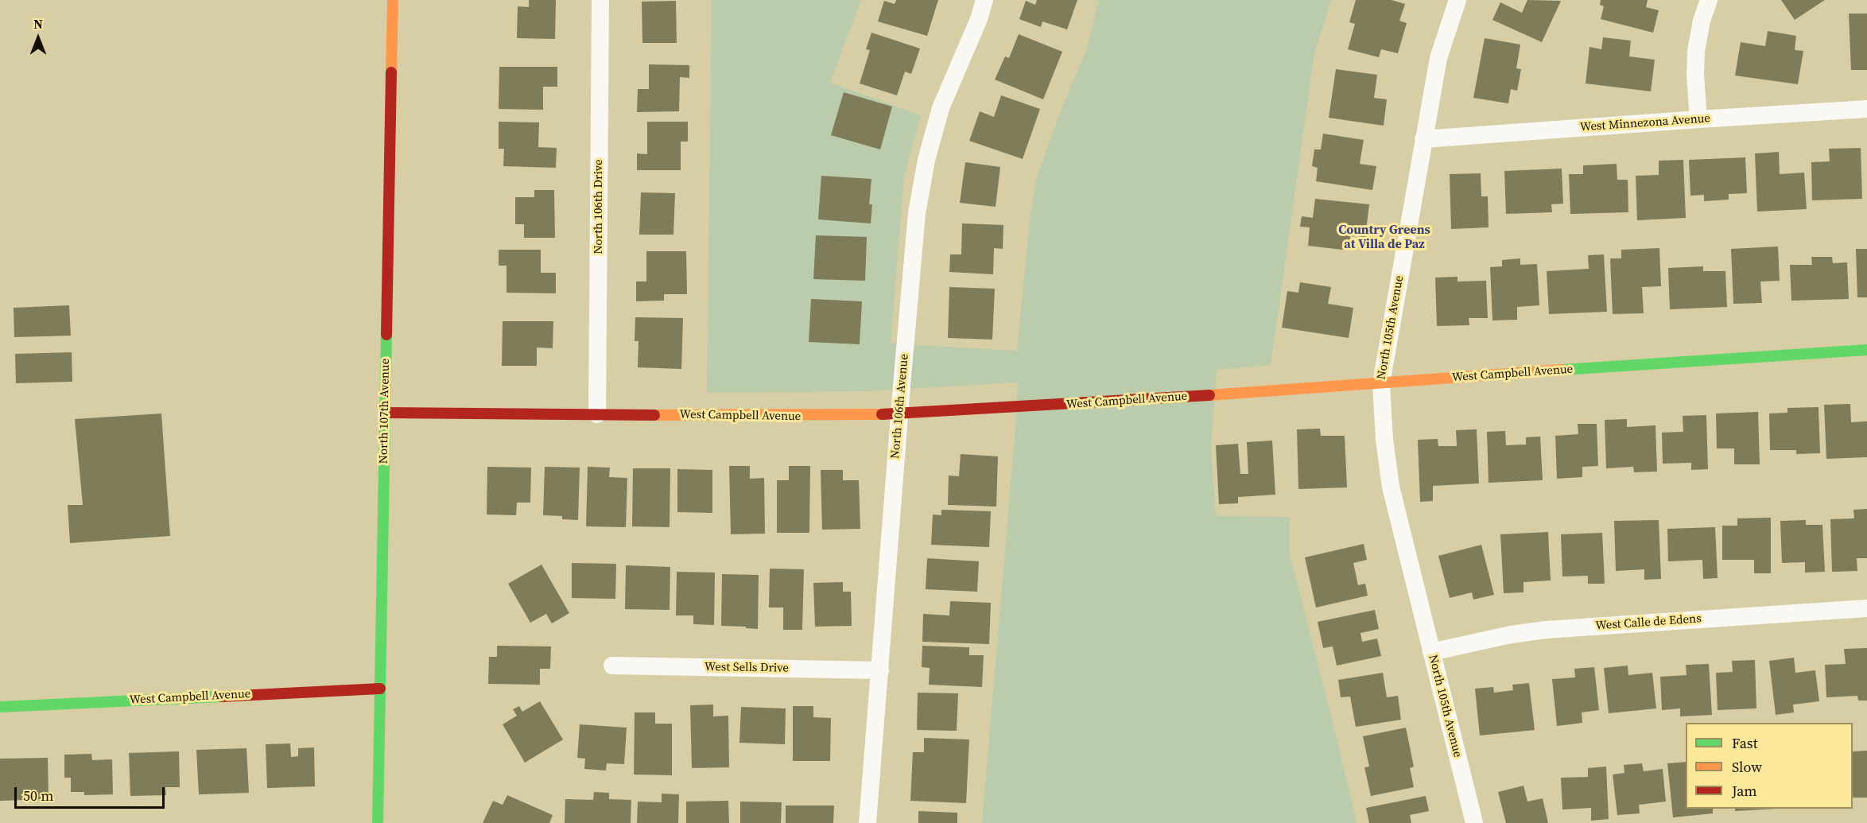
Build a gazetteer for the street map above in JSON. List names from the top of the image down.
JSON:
{
  "streets": {
    "street": [
      "West Minnezona Avenue",
      "North 106th Drive",
      "North 105th Avenue",
      "West Campbell Avenue",
      "North 106th Avenue",
      "North 107th Avenue",
      "West Calle de Edens",
      "West Sells Drive"
    ]
  },
  "crossings": [
    ["West Minnezona Avenue", "North 105th Avenue"],
    ["North 106th Drive", "West Campbell Avenue"],
    ["North 105th Avenue", "West Campbell Avenue"],
    ["North 105th Avenue", "West Calle de Edens"],
    ["West Campbell Avenue", "North 106th Avenue"],
    ["West Campbell Avenue", "North 107th Avenue"],
    ["North 106th Avenue", "West Sells Drive"]
  ],
  "districts": ["Country Greens at Villa de Paz"],
  "legend": ["Fast", "Slow", "Jam"],
  "scale_bar": "50 m",
  "north": "top"
}
